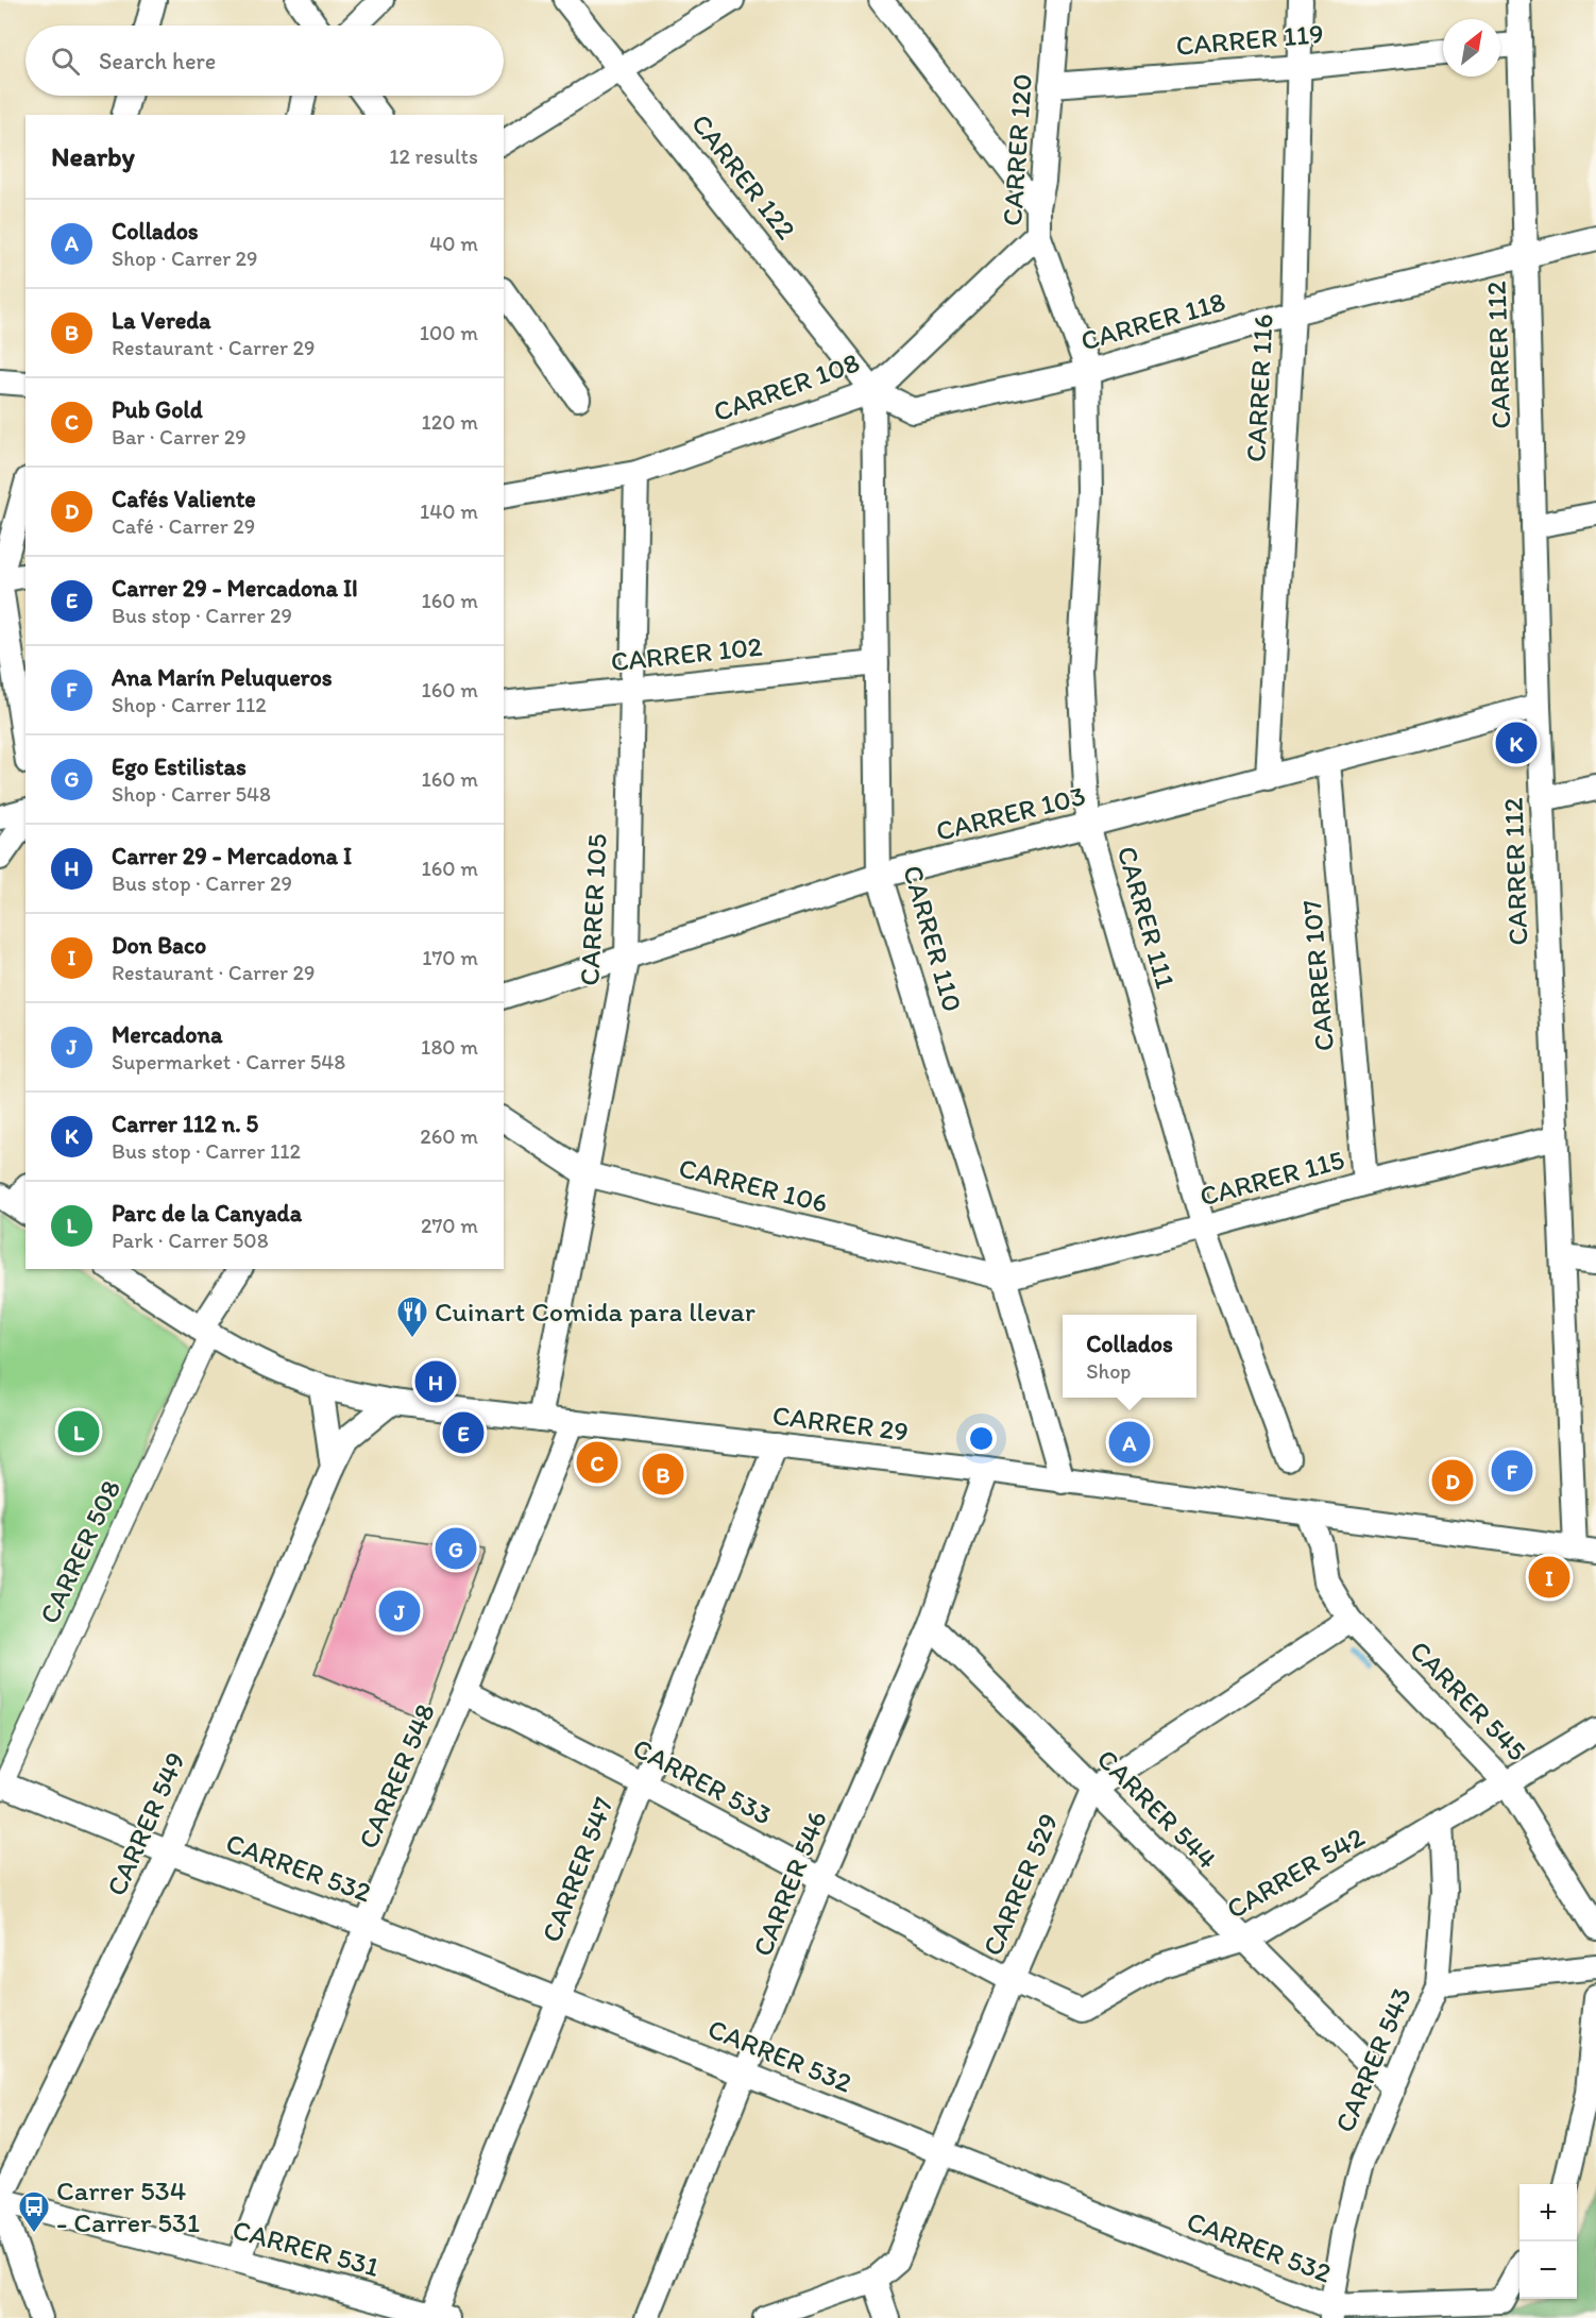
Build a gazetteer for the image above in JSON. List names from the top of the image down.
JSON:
{
  "streets": {
    "street": [
      "CARRER 119",
      "CARRER 120",
      "CARRER 122",
      "CARRER 118",
      "CARRER 112",
      "CARRER 108",
      "CARRER 116",
      "CARRER 102",
      "CARRER 103",
      "CARRER 105",
      "CARRER 111",
      "CARRER 110",
      "CARRER 107",
      "CARRER 115",
      "CARRER 106",
      "CARRER 29",
      "CARRER 508",
      "CARRER 545",
      "CARRER 548",
      "CARRER 533",
      "CARRER 544",
      "CARRER 549",
      "CARRER 532",
      "CARRER 547",
      "CARRER 542",
      "CARRER 546",
      "CARRER 529",
      "CARRER 543",
      "CARRER 531"
    ]
  },
  "crossings": [
    ["CARRER 119", "CARRER 120"],
    ["CARRER 119", "CARRER 116"],
    ["CARRER 120", "CARRER 118"],
    ["CARRER 120", "CARRER 108"],
    ["CARRER 120", "CARRER 111"],
    ["CARRER 122", "CARRER 118"],
    ["CARRER 122", "CARRER 108"],
    ["CARRER 122", "CARRER 110"],
    ["CARRER 118", "CARRER 112"],
    ["CARRER 118", "CARRER 108"],
    ["CARRER 118", "CARRER 116"],
    ["CARRER 118", "CARRER 111"],
    ["CARRER 118", "CARRER 110"],
    ["CARRER 112", "CARRER 103"],
    ["CARRER 112", "CARRER 115"],
    ["CARRER 112", "CARRER 29"],
    ["CARRER 108", "CARRER 105"],
    ["CARRER 108", "CARRER 110"],
    ["CARRER 116", "CARRER 103"],
    ["CARRER 102", "CARRER 105"],
    ["CARRER 102", "CARRER 110"],
    ["CARRER 103", "CARRER 105"],
    ["CARRER 103", "CARRER 111"],
    ["CARRER 103", "CARRER 110"],
    ["CARRER 103", "CARRER 107"],
    ["CARRER 105", "CARRER 106"],
    ["CARRER 105", "CARRER 29"],
    ["CARRER 111", "CARRER 115"],
    ["CARRER 110", "CARRER 115"],
    ["CARRER 110", "CARRER 106"],
    ["CARRER 110", "CARRER 29"],
    ["CARRER 107", "CARRER 115"],
    ["CARRER 115", "CARRER 106"],
    ["CARRER 29", "CARRER 508"],
    ["CARRER 29", "CARRER 545"],
    ["CARRER 29", "CARRER 548"],
    ["CARRER 29", "CARRER 549"],
    ["CARRER 29", "CARRER 547"],
    ["CARRER 29", "CARRER 546"],
    ["CARRER 508", "CARRER 532"],
    ["CARRER 545", "CARRER 542"],
    ["CARRER 548", "CARRER 533"],
    ["CARRER 548", "CARRER 532"],
    ["CARRER 548", "CARRER 531"],
    ["CARRER 533", "CARRER 547"],
    ["CARRER 533", "CARRER 542"],
    ["CARRER 533", "CARRER 546"],
    ["CARRER 533", "CARRER 529"],
    ["CARRER 544", "CARRER 542"],
    ["CARRER 544", "CARRER 546"],
    ["CARRER 544", "CARRER 529"],
    ["CARRER 544", "CARRER 543"],
    ["CARRER 549", "CARRER 532"],
    ["CARRER 549", "CARRER 531"],
    ["CARRER 532", "CARRER 547"],
    ["CARRER 532", "CARRER 546"],
    ["CARRER 532", "CARRER 529"],
    ["CARRER 532", "CARRER 543"],
    ["CARRER 547", "CARRER 531"],
    ["CARRER 542", "CARRER 529"],
    ["CARRER 542", "CARRER 543"]
  ],
  "places": {
    "restaurant": ["Cuinart Comida para llevar"],
    "bus stop": ["Carrer 534 - Carrer 531"]
  },
  "north": "top right",
  "page": {
    "search": "Search here",
    "heading": ["Nearby", "12 results"],
    "list": [
      {
        "mark": "A",
        "name": "Collados",
        "note": "Shop · Carrer 29",
        "value": "40 m"
      },
      {
        "mark": "B",
        "name": "La Vereda",
        "note": "Restaurant · Carrer 29",
        "value": "100 m"
      },
      {
        "mark": "C",
        "name": "Pub Gold",
        "note": "Bar · Carrer 29",
        "value": "120 m"
      },
      {
        "mark": "D",
        "name": "Cafés Valiente",
        "note": "Café · Carrer 29",
        "value": "140 m"
      },
      {
        "mark": "E",
        "name": "Carrer 29 - Mercadona II",
        "note": "Bus stop · Carrer 29",
        "value": "160 m"
      },
      {
        "mark": "F",
        "name": "Ana Marín Peluqueros",
        "note": "Shop · Carrer 112",
        "value": "160 m"
      },
      {
        "mark": "G",
        "name": "Ego Estilistas",
        "note": "Shop · Carrer 548",
        "value": "160 m"
      },
      {
        "mark": "H",
        "name": "Carrer 29 - Mercadona I",
        "note": "Bus stop · Carrer 29",
        "value": "160 m"
      },
      {
        "mark": "I",
        "name": "Don Baco",
        "note": "Restaurant · Carrer 29",
        "value": "170 m"
      },
      {
        "mark": "J",
        "name": "Mercadona",
        "note": "Supermarket · Carrer 548",
        "value": "180 m"
      },
      {
        "mark": "K",
        "name": "Carrer 112 n. 5",
        "note": "Bus stop · Carrer 112",
        "value": "260 m"
      },
      {
        "mark": "L",
        "name": "Parc de la Canyada",
        "note": "Park · Carrer 508",
        "value": "270 m"
      }
    ],
    "pins": [
      "K",
      "H",
      "L",
      "E",
      "A",
      "C",
      "F",
      "B",
      "D",
      "G",
      "I",
      "J"
    ],
    "popup": ["Collados", "Shop"],
    "map_buttons": ["+", "−"]
  }
}
